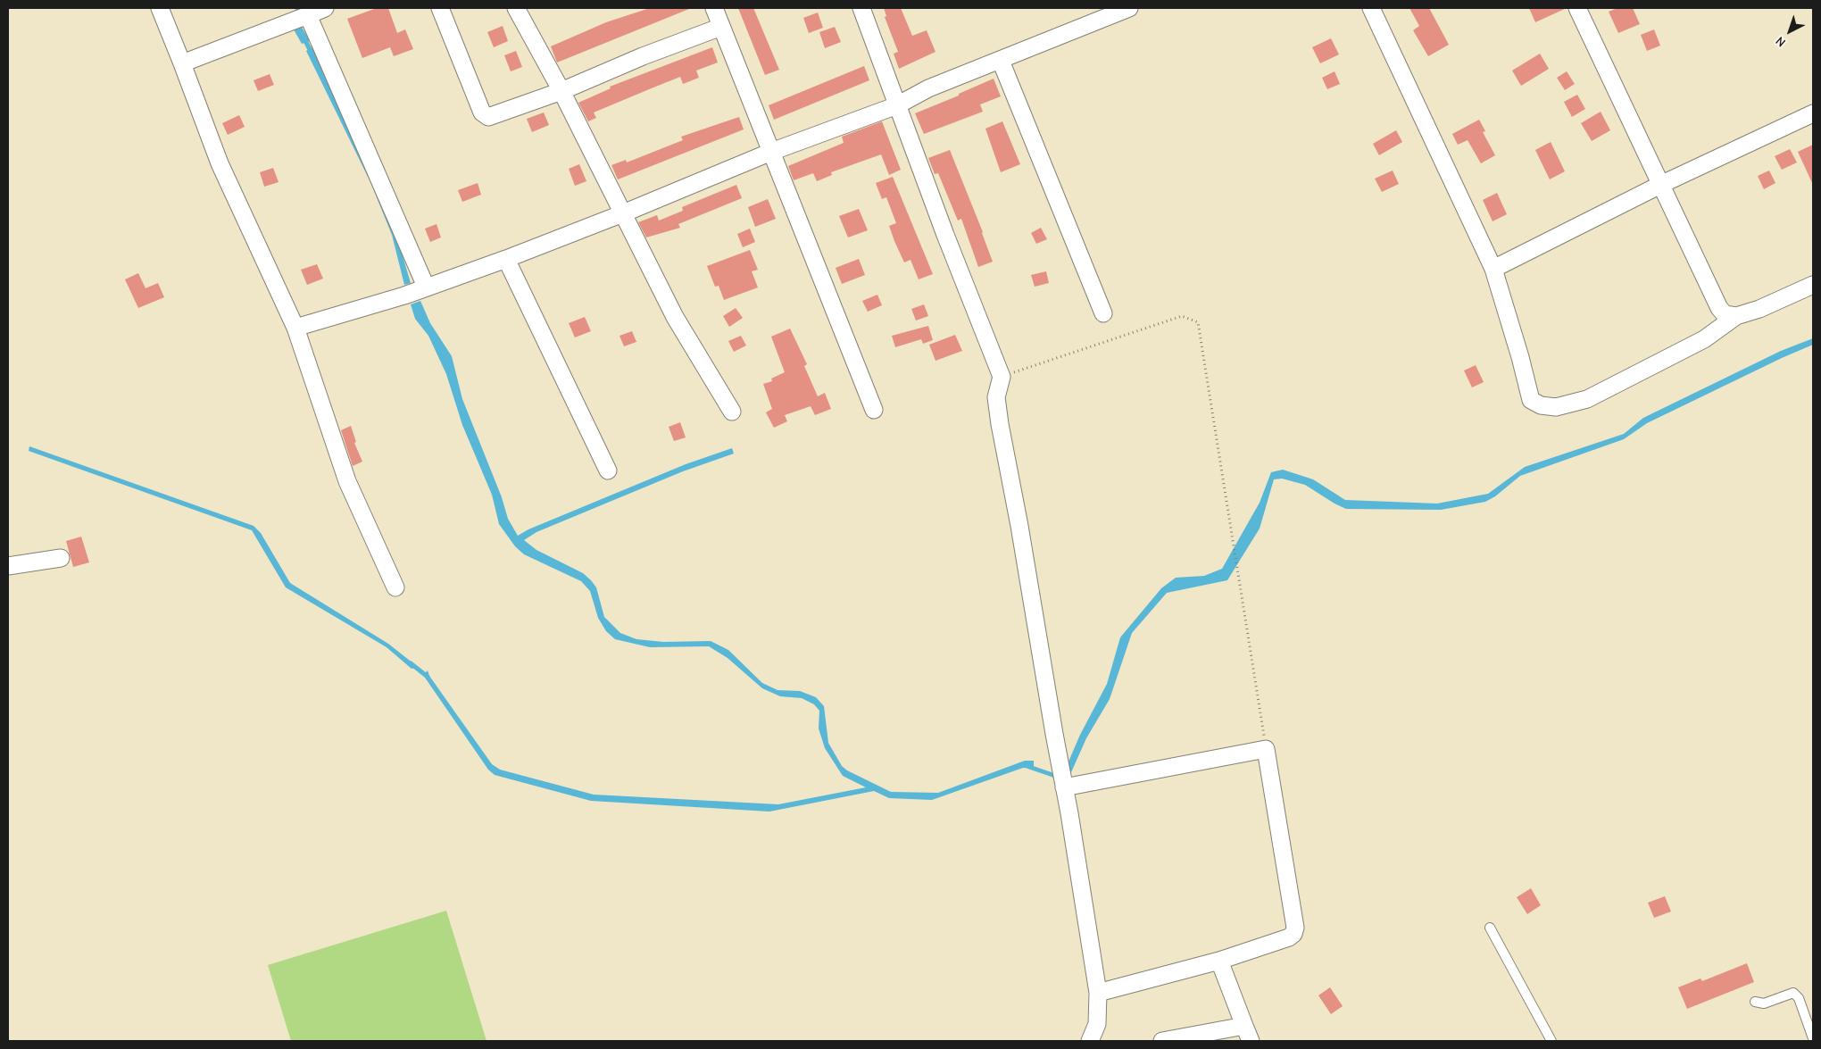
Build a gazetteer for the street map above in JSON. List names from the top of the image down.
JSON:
{
  "north": "bottom left"
}
